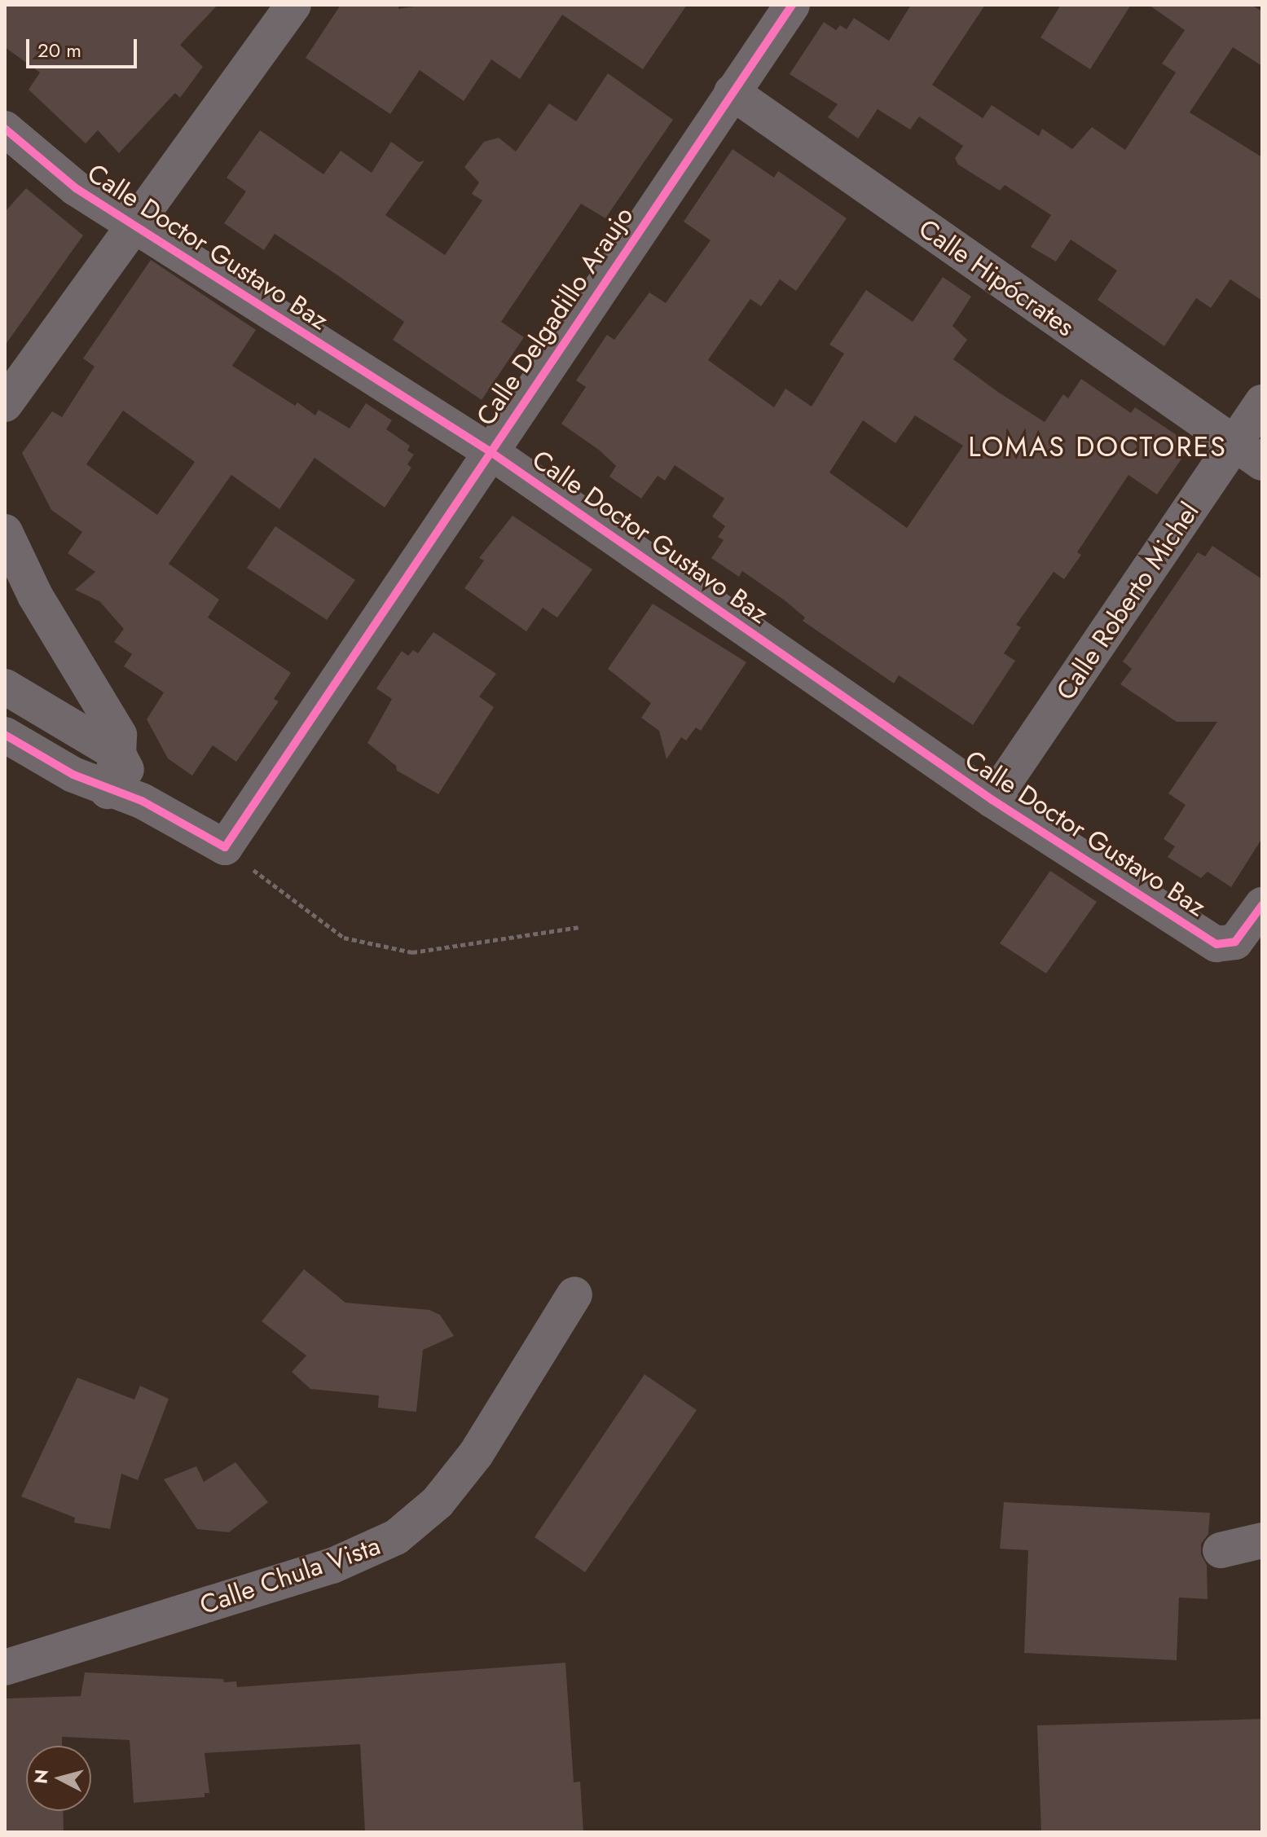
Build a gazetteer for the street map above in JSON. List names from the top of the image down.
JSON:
{
  "streets": {
    "street": [
      "Calle Doctor Gustavo Baz",
      "Calle Hipócrates",
      "Calle Delgadillo Araujo",
      "Calle Roberto Michel",
      "Calle Chula Vista"
    ]
  },
  "crossings": [
    ["Calle Doctor Gustavo Baz", "Calle Delgadillo Araujo"],
    ["Calle Doctor Gustavo Baz", "Calle Roberto Michel"],
    ["Calle Hipócrates", "Calle Delgadillo Araujo"],
    ["Calle Hipócrates", "Calle Roberto Michel"]
  ],
  "districts": ["LOMAS DOCTORES"],
  "scale_bar": "20 m",
  "north": "left"
}
